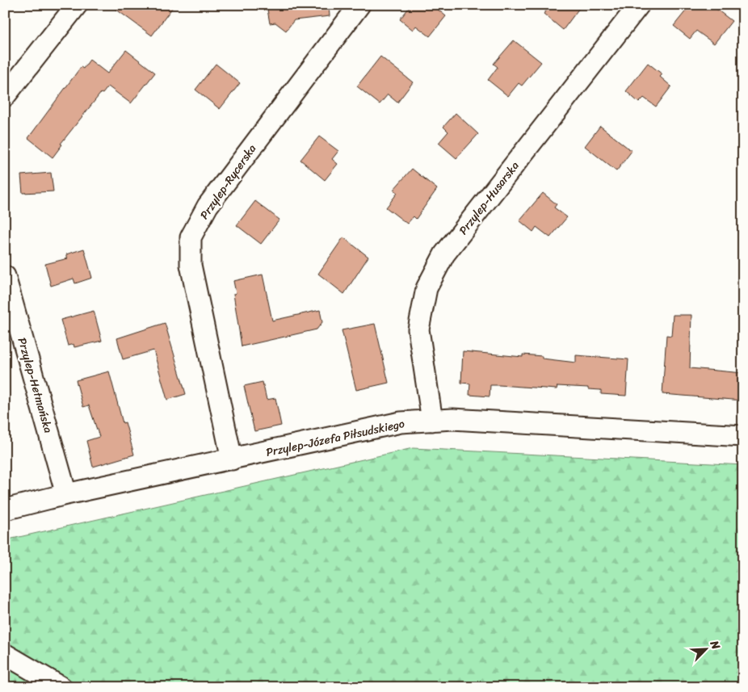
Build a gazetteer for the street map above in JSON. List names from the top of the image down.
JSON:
{
  "streets": {
    "street": [
      "Przylep-Rycerska",
      "Przylep-Husarska",
      "Przylep-Hetmańska",
      "Przylep-Józefa Piłsudskiego"
    ]
  },
  "crossings": [
    ["Przylep-Rycerska", "Przylep-Józefa Piłsudskiego"],
    ["Przylep-Husarska", "Przylep-Józefa Piłsudskiego"],
    ["Przylep-Hetmańska", "Przylep-Józefa Piłsudskiego"]
  ],
  "north": "top right"
}
